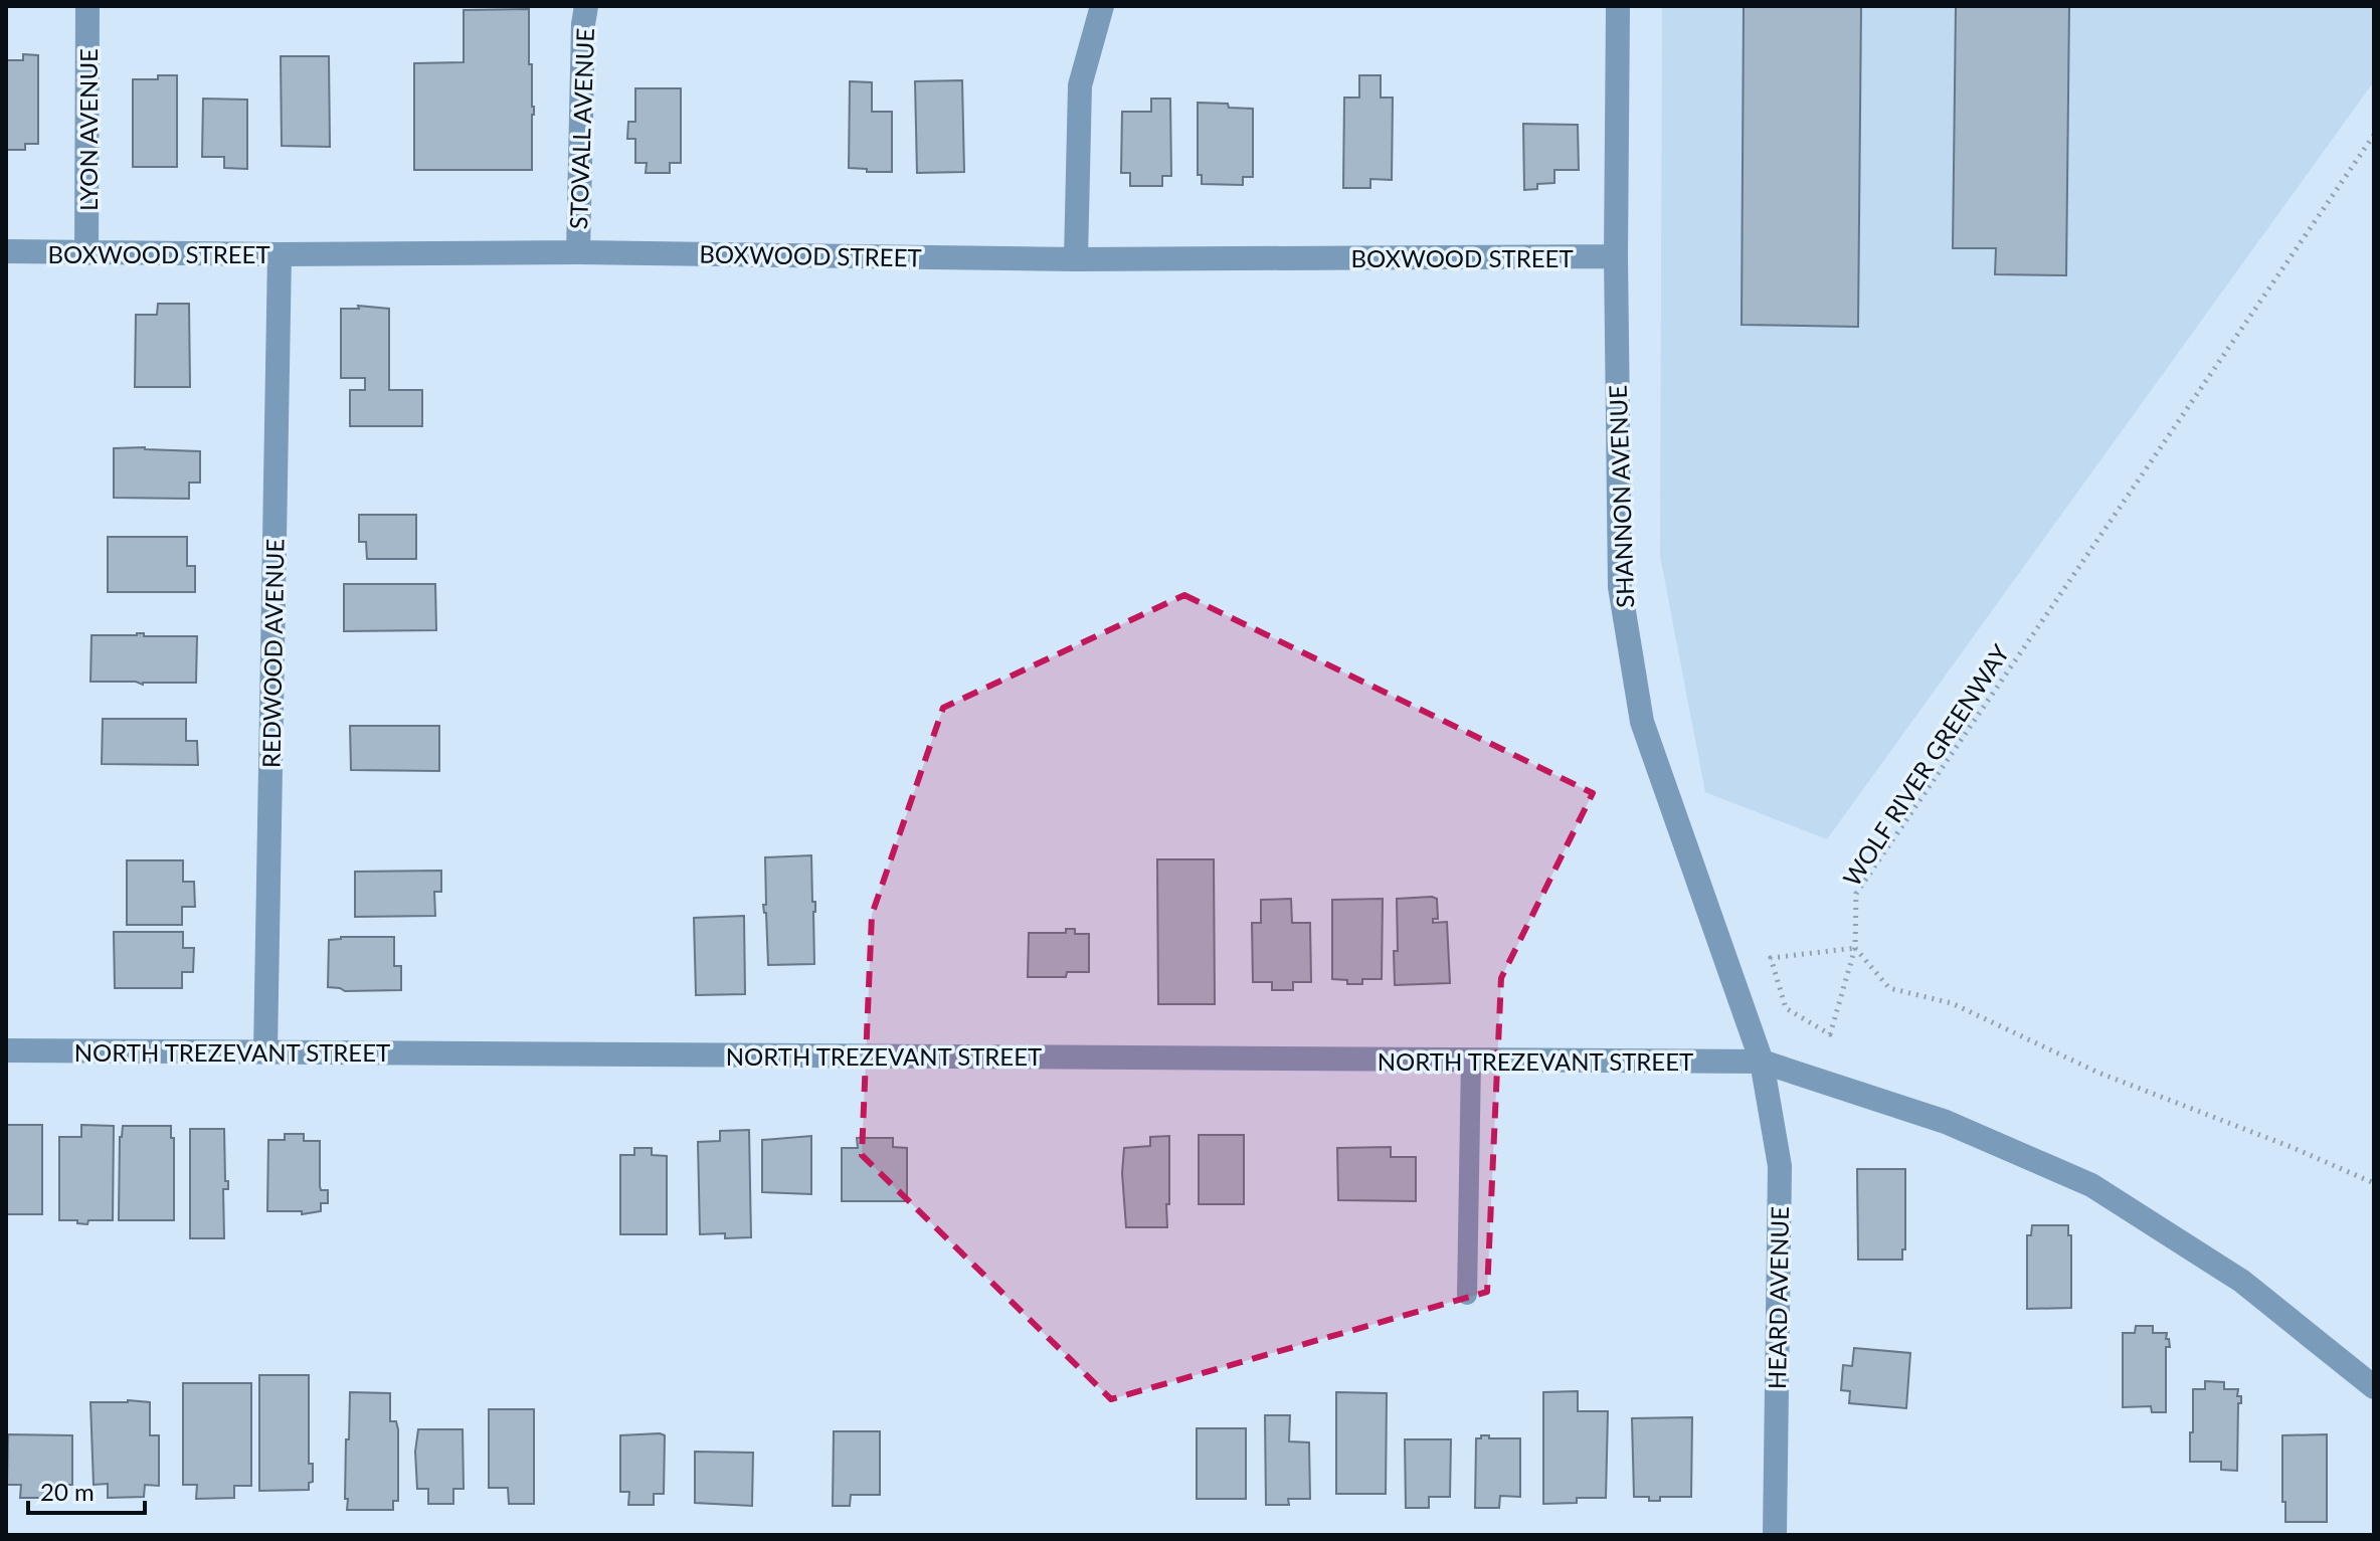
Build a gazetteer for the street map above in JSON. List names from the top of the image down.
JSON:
{
  "streets": {
    "street": [
      "STOVALL AVENUE",
      "LYON AVENUE",
      "BOXWOOD STREET",
      "SHANNON AVENUE",
      "REDWOOD AVENUE",
      "NORTH TREZEVANT STREET",
      "HEARD AVENUE"
    ],
    "path": ["WOLF RIVER GREENWAY"]
  },
  "crossings": [
    ["STOVALL AVENUE", "BOXWOOD STREET"],
    ["LYON AVENUE", "BOXWOOD STREET"],
    ["BOXWOOD STREET", "SHANNON AVENUE"],
    ["BOXWOOD STREET", "REDWOOD AVENUE"],
    ["SHANNON AVENUE", "NORTH TREZEVANT STREET"],
    ["SHANNON AVENUE", "HEARD AVENUE"],
    ["REDWOOD AVENUE", "NORTH TREZEVANT STREET"],
    ["NORTH TREZEVANT STREET", "HEARD AVENUE"]
  ],
  "scale_bar": "20 m"
}
